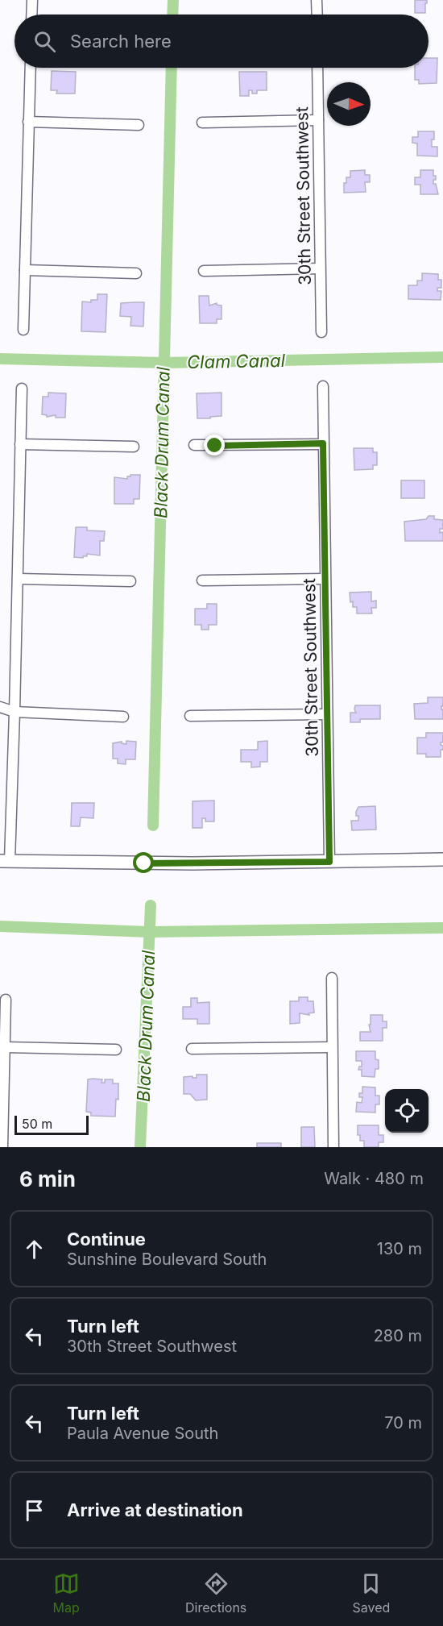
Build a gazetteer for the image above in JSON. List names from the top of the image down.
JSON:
{
  "streets": {
    "street": ["30th Street Southwest"]
  },
  "water": ["Clam Canal", "Black Drum Canal"],
  "scale_bar": "50 m",
  "north": "right",
  "page": {
    "search": "Search here",
    "scale": "50 m",
    "heading": ["6 min", "Walk · 480 m"],
    "list": [
      ["Continue", "Sunshine Boulevard South", "130 m"],
      ["Turn left", "30th Street Southwest", "280 m"],
      ["Turn left", "Paula Avenue South", "70 m"],
      "Arrive at destination"
    ],
    "nav": ["Map", "Directions", "Saved"]
  }
}
